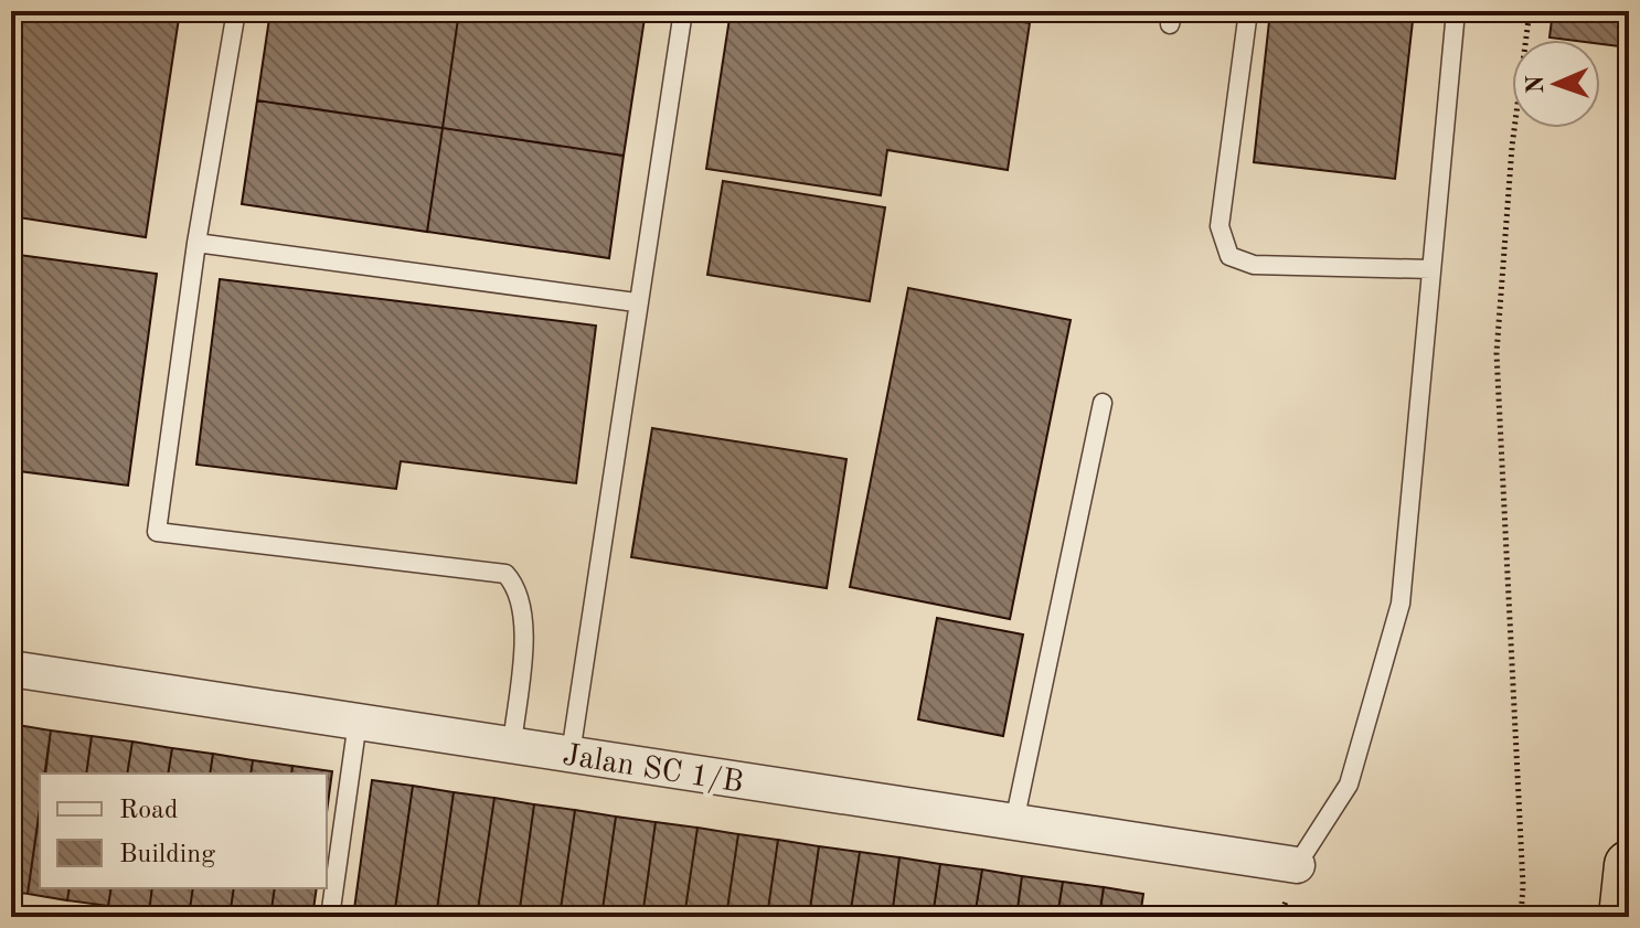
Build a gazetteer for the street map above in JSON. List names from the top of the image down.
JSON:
{
  "streets": {
    "street": ["Jalan SC 1/B"]
  },
  "legend": ["Road", "Building"],
  "north": "left"
}
